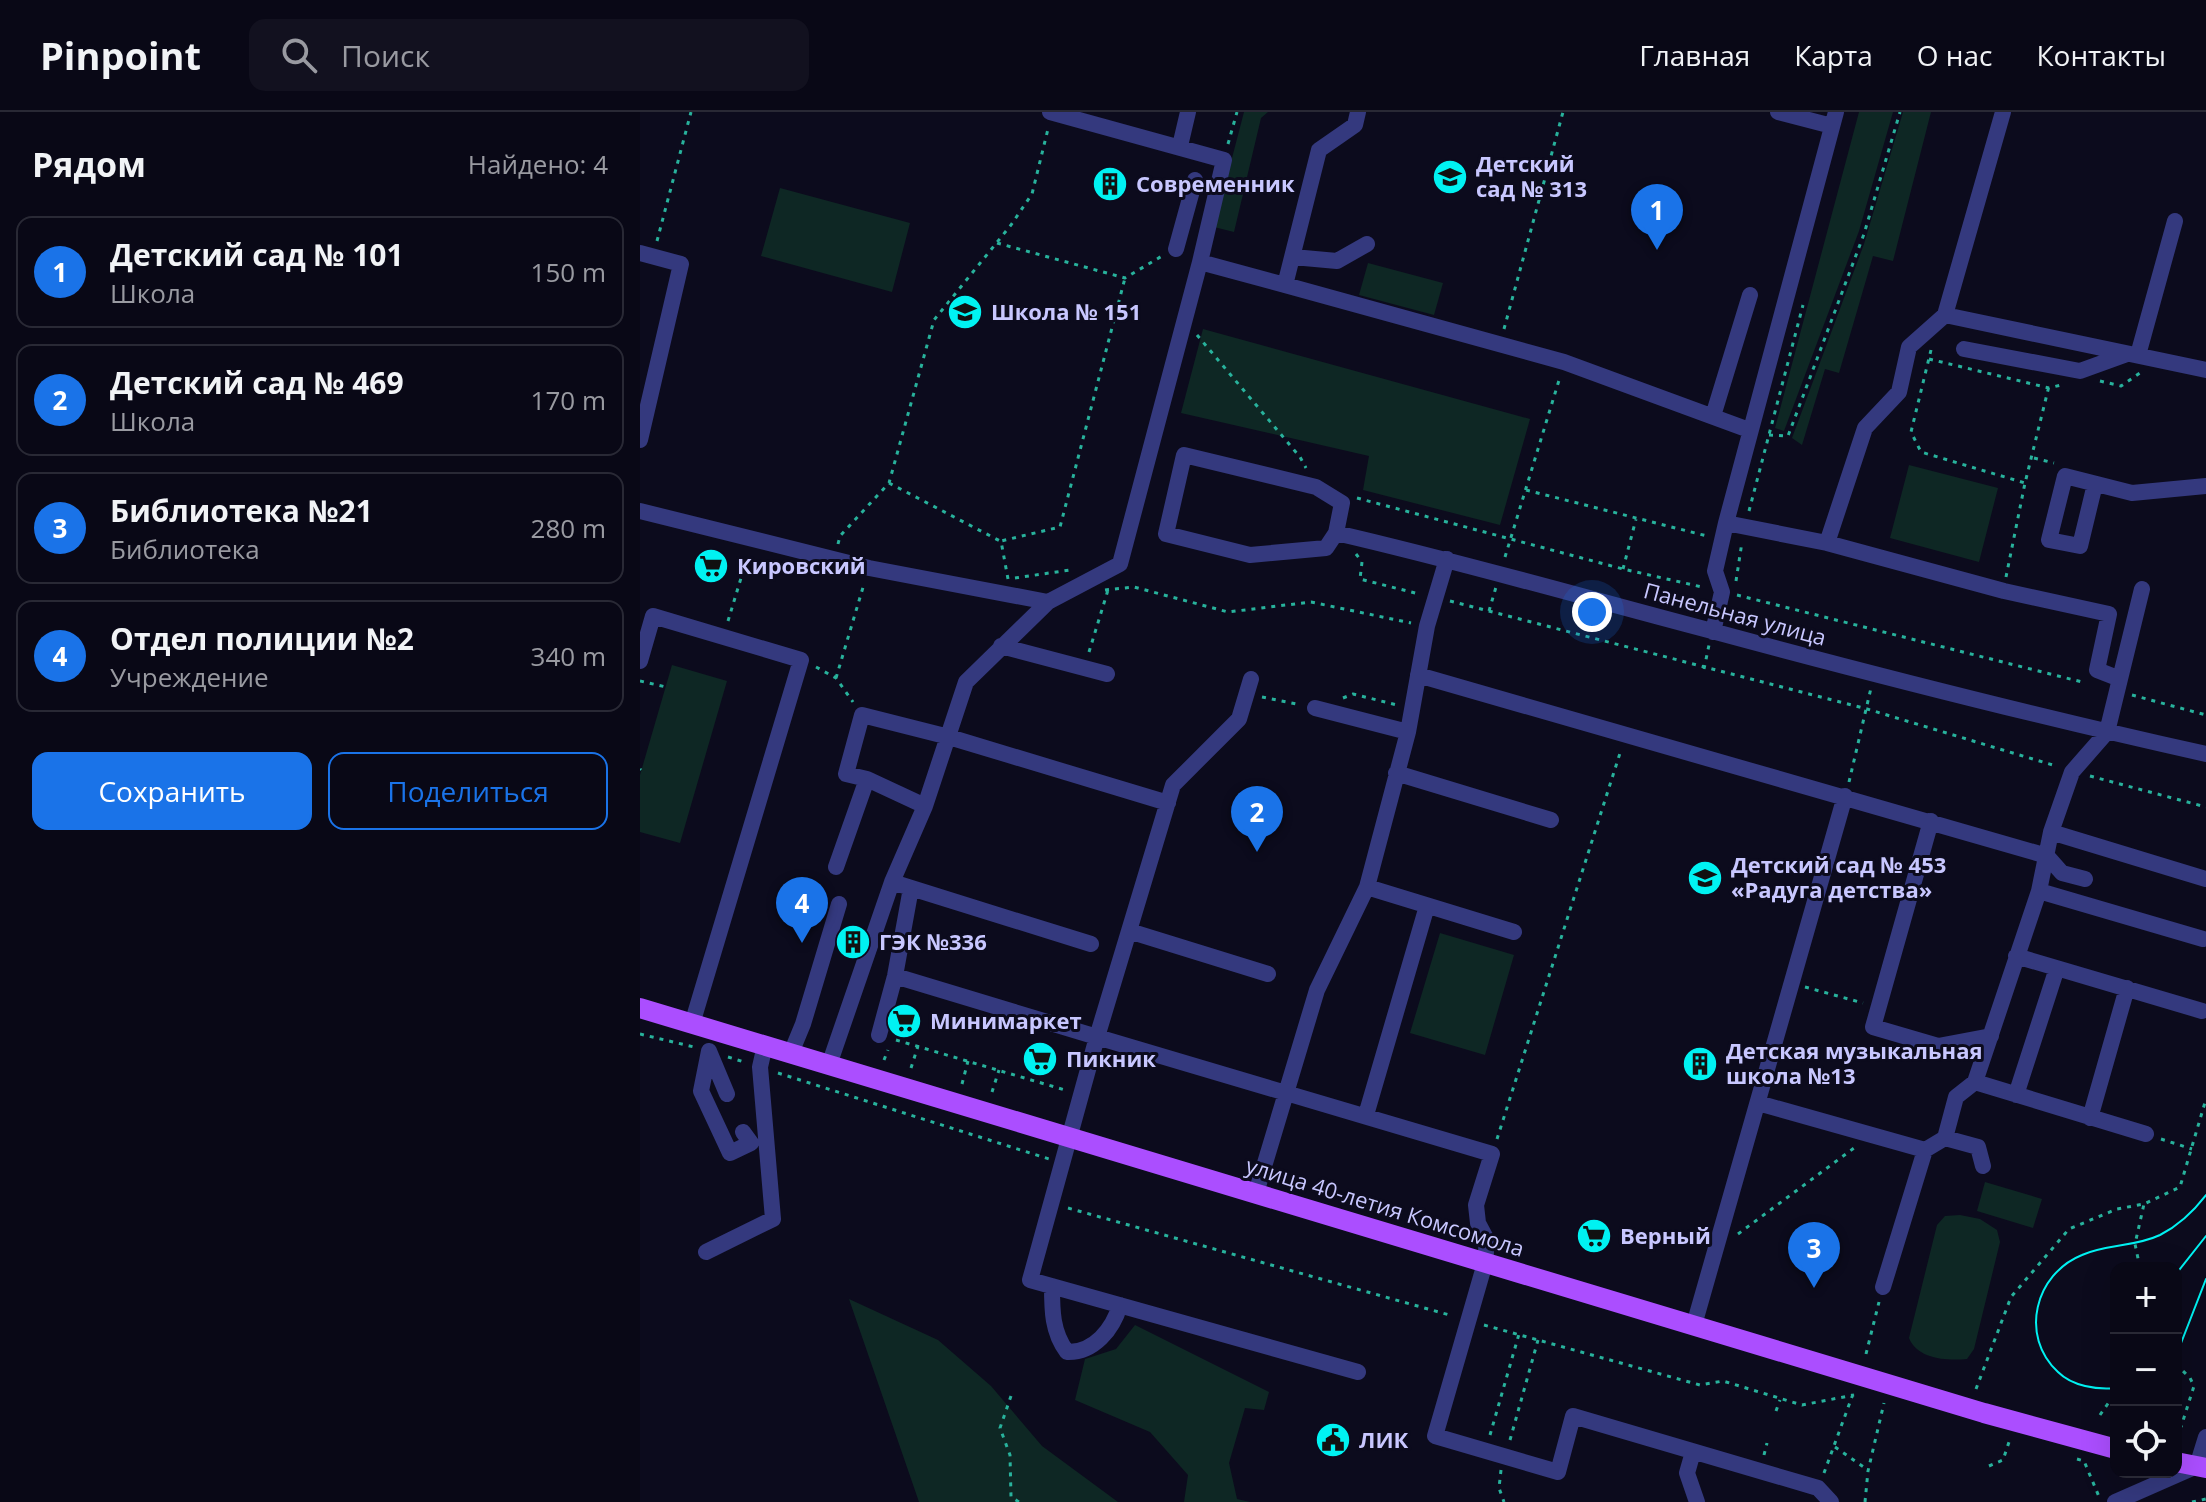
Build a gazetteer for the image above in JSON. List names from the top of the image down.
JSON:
{
  "streets": {
    "main road": ["улица 40-летия Комсомола"],
    "street": ["Панельная улица"]
  },
  "places": {
    "school or university": ["Детский сад № 313", "Школа № 151", "Детский сад № 453 «Радуга детства»"],
    "building": ["Современник", "ГЭК №336", "Детская музыкальная школа №13"],
    "supermarket": [
      "Кировский",
      "Минимаркет",
      "Пикник",
      "Верный"
    ],
    "public building": ["ЛИК"]
  },
  "page": {
    "header": "Pinpoint",
    "search": "Поиск",
    "nav": [
      "Главная",
      "Карта",
      "О нас",
      "Контакты"
    ],
    "heading": ["Рядом", "Найдено: 4"],
    "pins": [
      "1",
      "2",
      "4",
      "3"
    ],
    "list": [
      {
        "mark": "1",
        "name": "Детский сад № 101",
        "note": "Школа",
        "value": "150 m"
      },
      {
        "mark": "2",
        "name": "Детский сад № 469",
        "note": "Школа",
        "value": "170 m"
      },
      {
        "mark": "3",
        "name": "Библиотека №21",
        "note": "Библиотека",
        "value": "280 m"
      },
      {
        "mark": "4",
        "name": "Отдел полиции №2",
        "note": "Учреждение",
        "value": "340 m"
      }
    ],
    "buttons": ["Сохранить", "Поделиться"],
    "map_buttons": ["+", "−"]
  }
}
